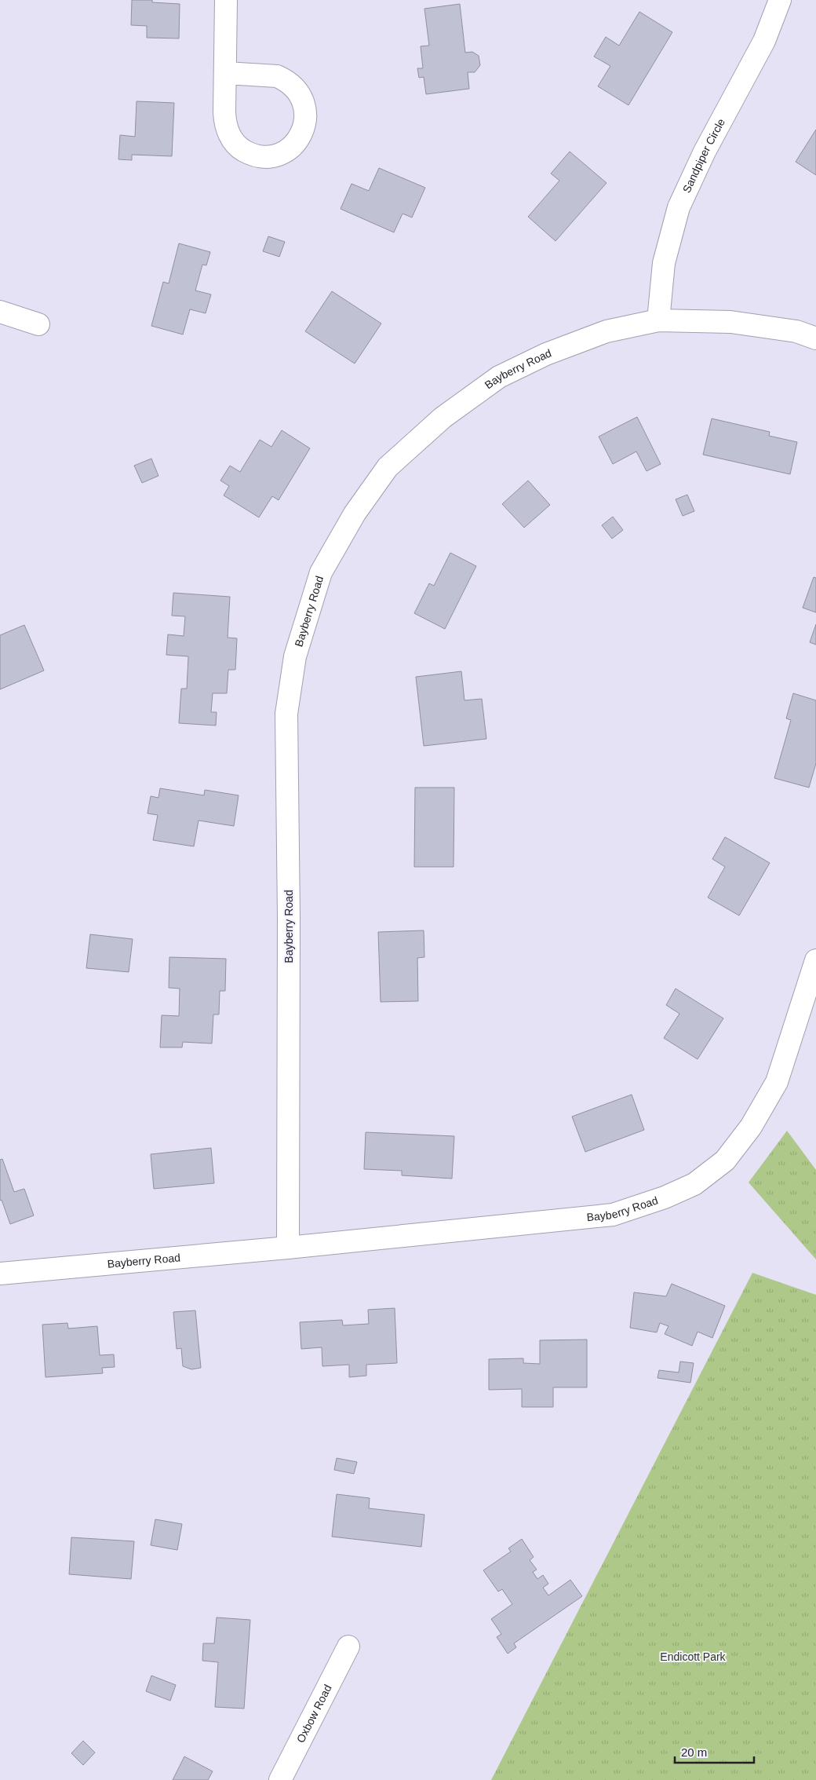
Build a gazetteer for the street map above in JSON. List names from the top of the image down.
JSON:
{
  "streets": {
    "street": ["Sandpiper Circle", "Bayberry Road", "Oxbow Road"]
  },
  "crossings": [
    ["Sandpiper Circle", "Bayberry Road"]
  ],
  "parks": ["Endicott Park"],
  "scale_bar": "20 m"
}
